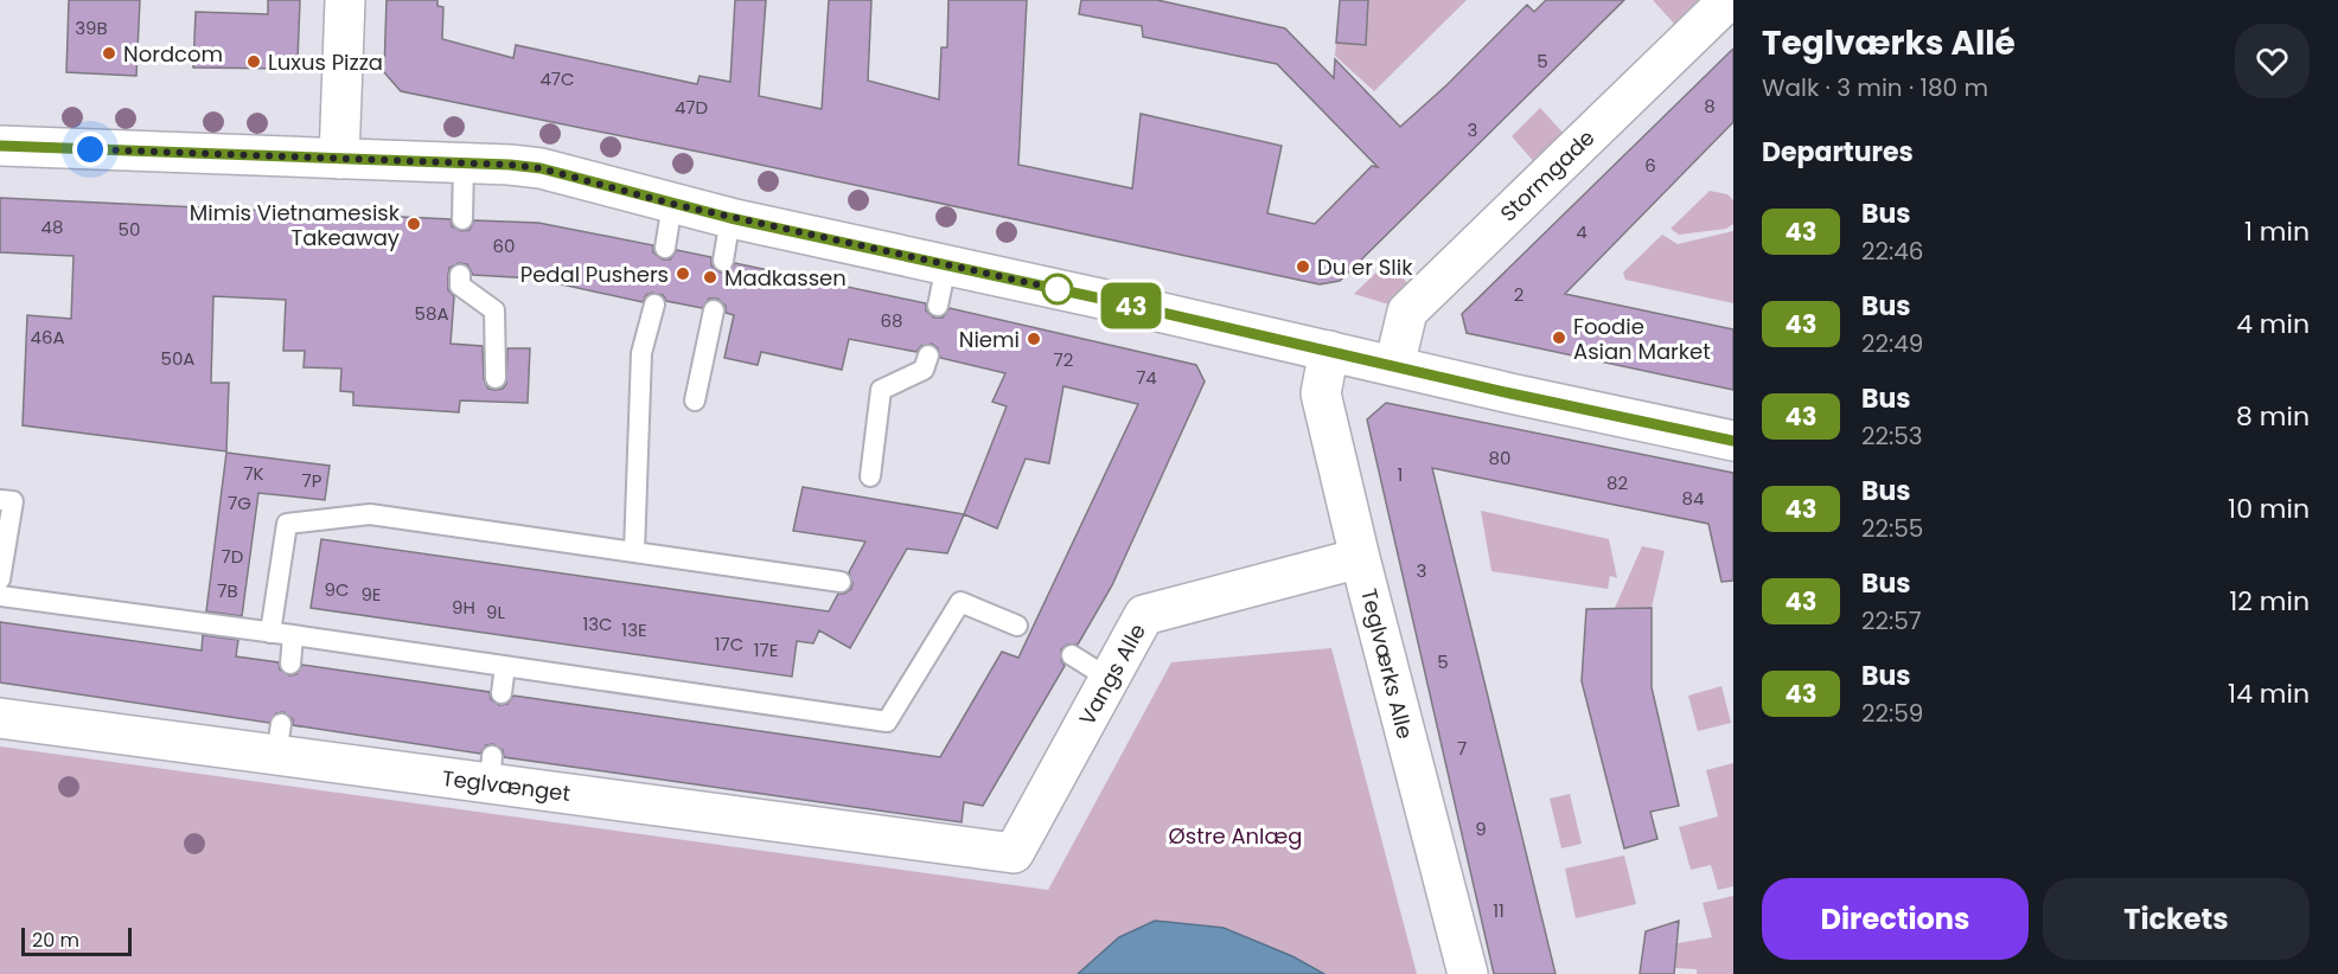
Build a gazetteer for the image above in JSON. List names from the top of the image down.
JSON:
{
  "streets": {
    "street": [
      "Stormgade",
      "Teglværks Alle",
      "Vangs Alle",
      "Teglvænget"
    ]
  },
  "crossings": [
    ["Teglværks Alle", "Vangs Alle"],
    ["Vangs Alle", "Teglvænget"]
  ],
  "parks": ["Østre Anlæg"],
  "places": [
    "Nordcom",
    "Luxus Pizza",
    "Mimis Vietnamesisk Takeaway",
    "Du er Slik",
    "Pedal Pushers",
    "Madkassen",
    "Foodie Asian Market",
    "Niemi"
  ],
  "lines": ["bus line 43"],
  "house_numbers": [
    "39B",
    "5",
    "47C",
    "8",
    "47D",
    "3",
    "6",
    "48",
    "50",
    "4",
    "60",
    "2",
    "58A",
    "68",
    "46A",
    "50A",
    "72",
    "74",
    "80",
    "7K",
    "1",
    "7P",
    "82",
    "84",
    "7G",
    "7D",
    "3",
    "9C",
    "7B",
    "9E",
    "9H",
    "9L",
    "13C",
    "13E",
    "17C",
    "17E",
    "5",
    "7",
    "9",
    "11"
  ],
  "scale_bar": "20 m",
  "page": {
    "on_map": "43",
    "heading": [
      ["Teglværks Allé", "Walk · 3 min · 180 m"],
      "Departures"
    ],
    "list": [
      {
        "mark": "43",
        "name": "Bus",
        "note": "22:46",
        "value": "1 min"
      },
      {
        "mark": "43",
        "name": "Bus",
        "note": "22:49",
        "value": "4 min"
      },
      {
        "mark": "43",
        "name": "Bus",
        "note": "22:53",
        "value": "8 min"
      },
      {
        "mark": "43",
        "name": "Bus",
        "note": "22:55",
        "value": "10 min"
      },
      {
        "mark": "43",
        "name": "Bus",
        "note": "22:57",
        "value": "12 min"
      },
      {
        "mark": "43",
        "name": "Bus",
        "note": "22:59",
        "value": "14 min"
      }
    ],
    "buttons": ["Directions", "Tickets"],
    "scale": "20 m"
  }
}
